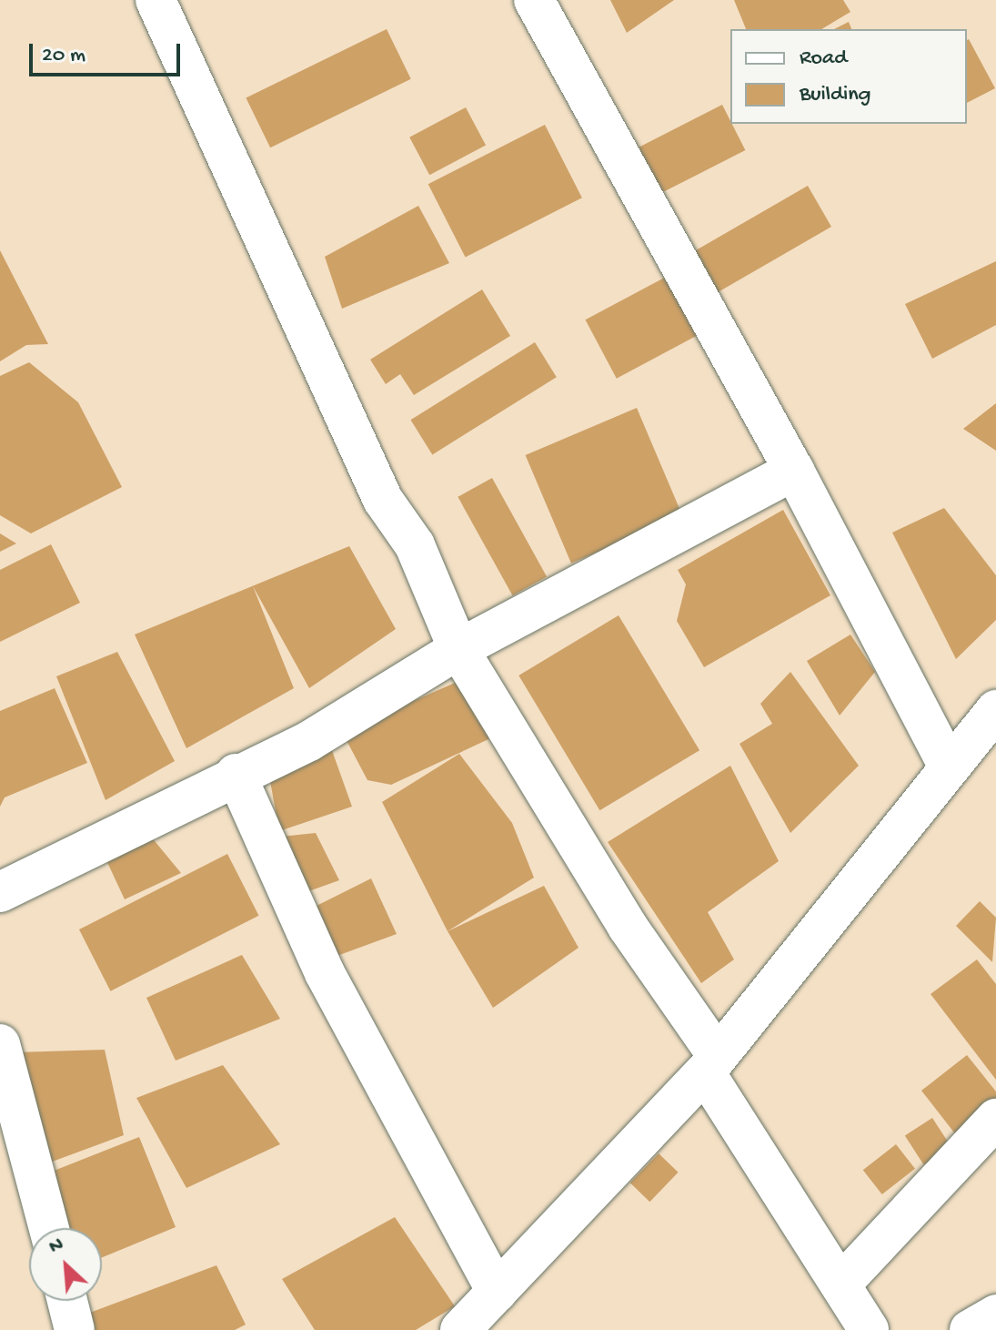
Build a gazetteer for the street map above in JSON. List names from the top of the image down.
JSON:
{
  "legend": ["Road", "Building"],
  "scale_bar": "20 m",
  "north": "top left"
}
